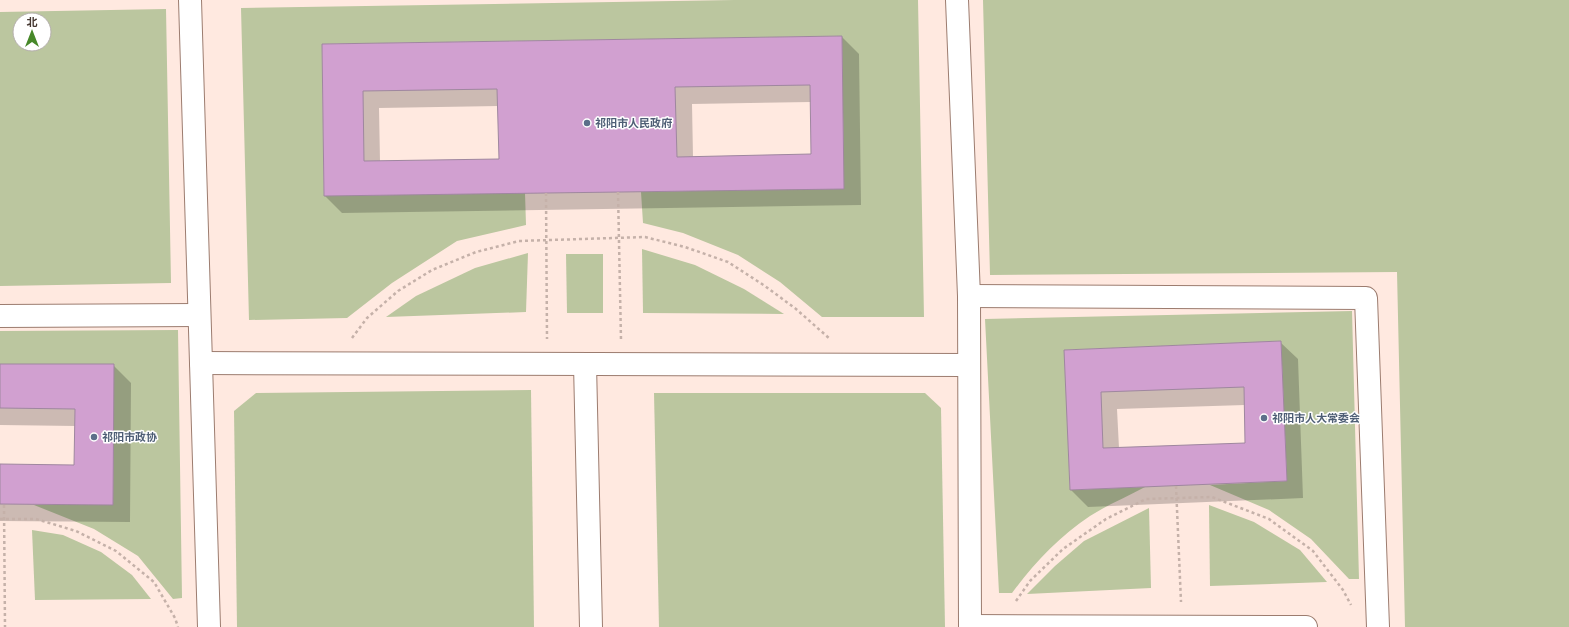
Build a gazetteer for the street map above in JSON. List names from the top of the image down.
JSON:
{
  "places": ["祁阳市人民政府", "祁阳市人大常委会", "祁阳市政协"],
  "north": "top"
}
